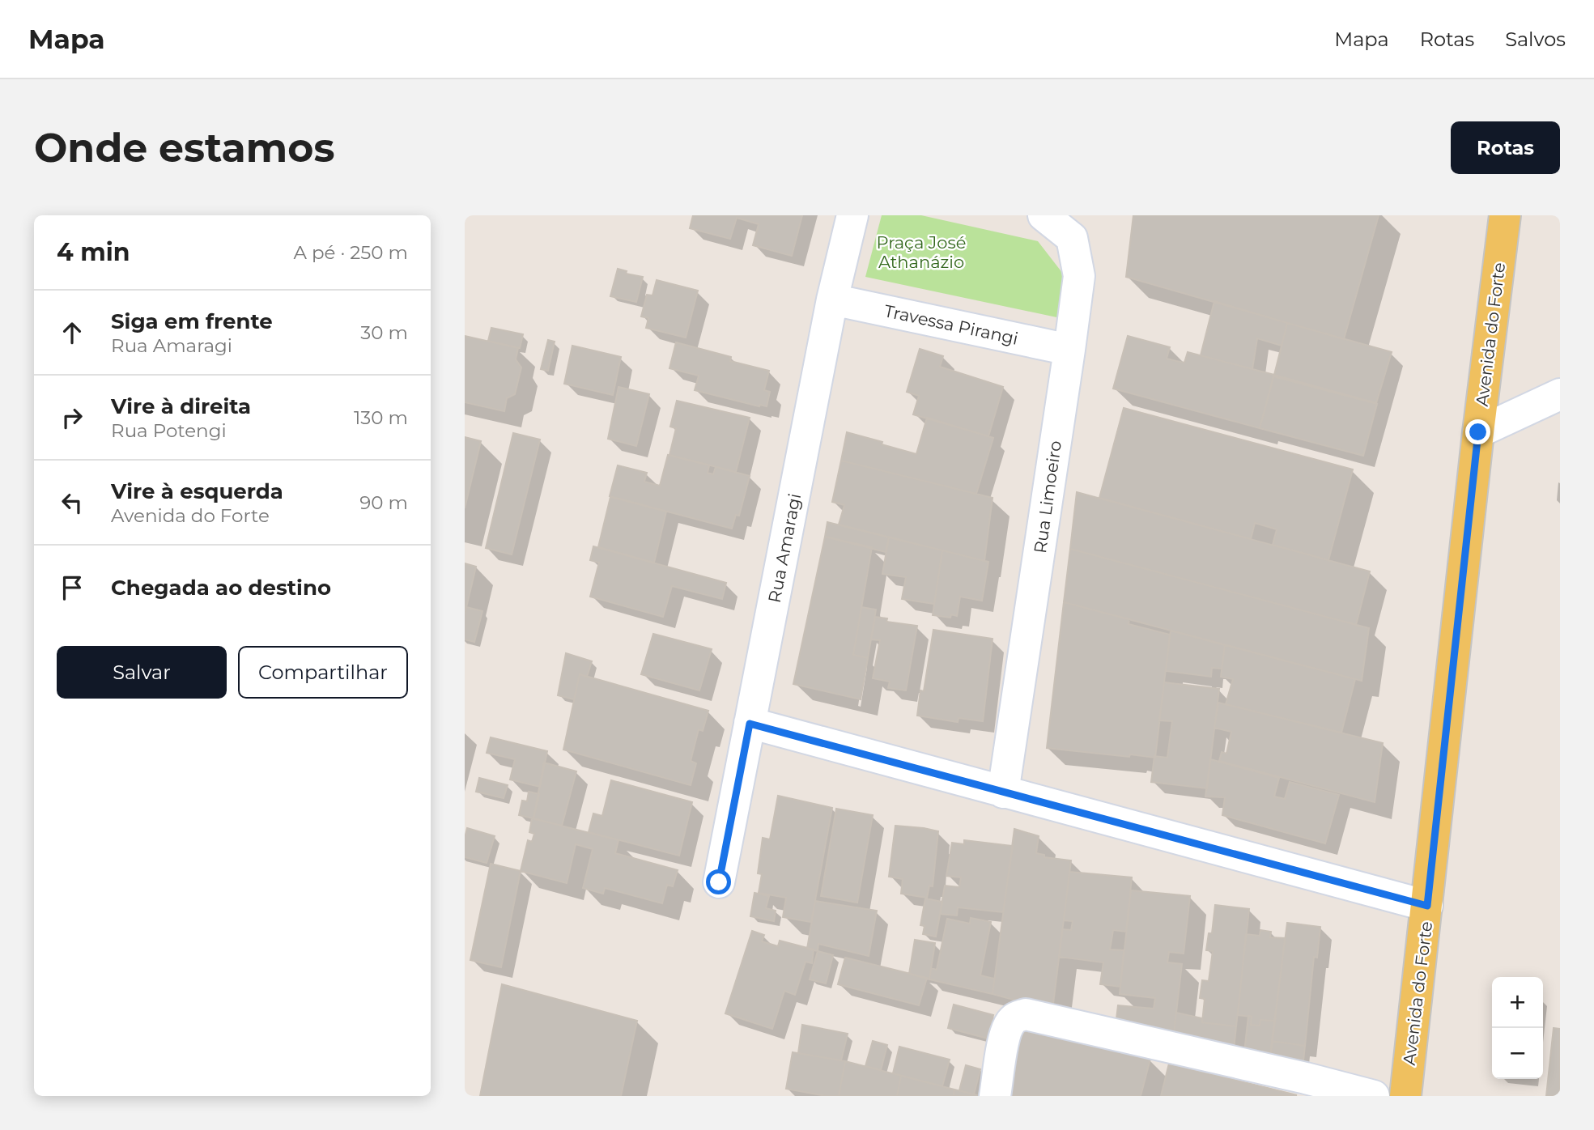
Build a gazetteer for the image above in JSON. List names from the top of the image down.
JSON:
{
  "streets": {
    "main road": ["Avenida do Forte"],
    "street": ["Travessa Pirangi", "Rua Limoeiro", "Rua Amaragi"]
  },
  "crossings": [
    ["Travessa Pirangi", "Rua Limoeiro"],
    ["Travessa Pirangi", "Rua Amaragi"]
  ],
  "parks": ["Praça José Athanázio"],
  "page": {
    "header": "Mapa",
    "nav": ["Mapa", "Rotas", "Salvos"],
    "buttons": [
      "Rotas",
      ["Salvar", "Compartilhar"]
    ],
    "title": "Onde estamos",
    "heading": ["4 min", "A pé · 250 m"],
    "list": [
      ["Siga em frente", "Rua Amaragi", "30 m"],
      ["Vire à direita", "Rua Potengi", "130 m"],
      ["Vire à esquerda", "Avenida do Forte", "90 m"],
      "Chegada ao destino"
    ],
    "map_buttons": ["+", "−"]
  }
}
